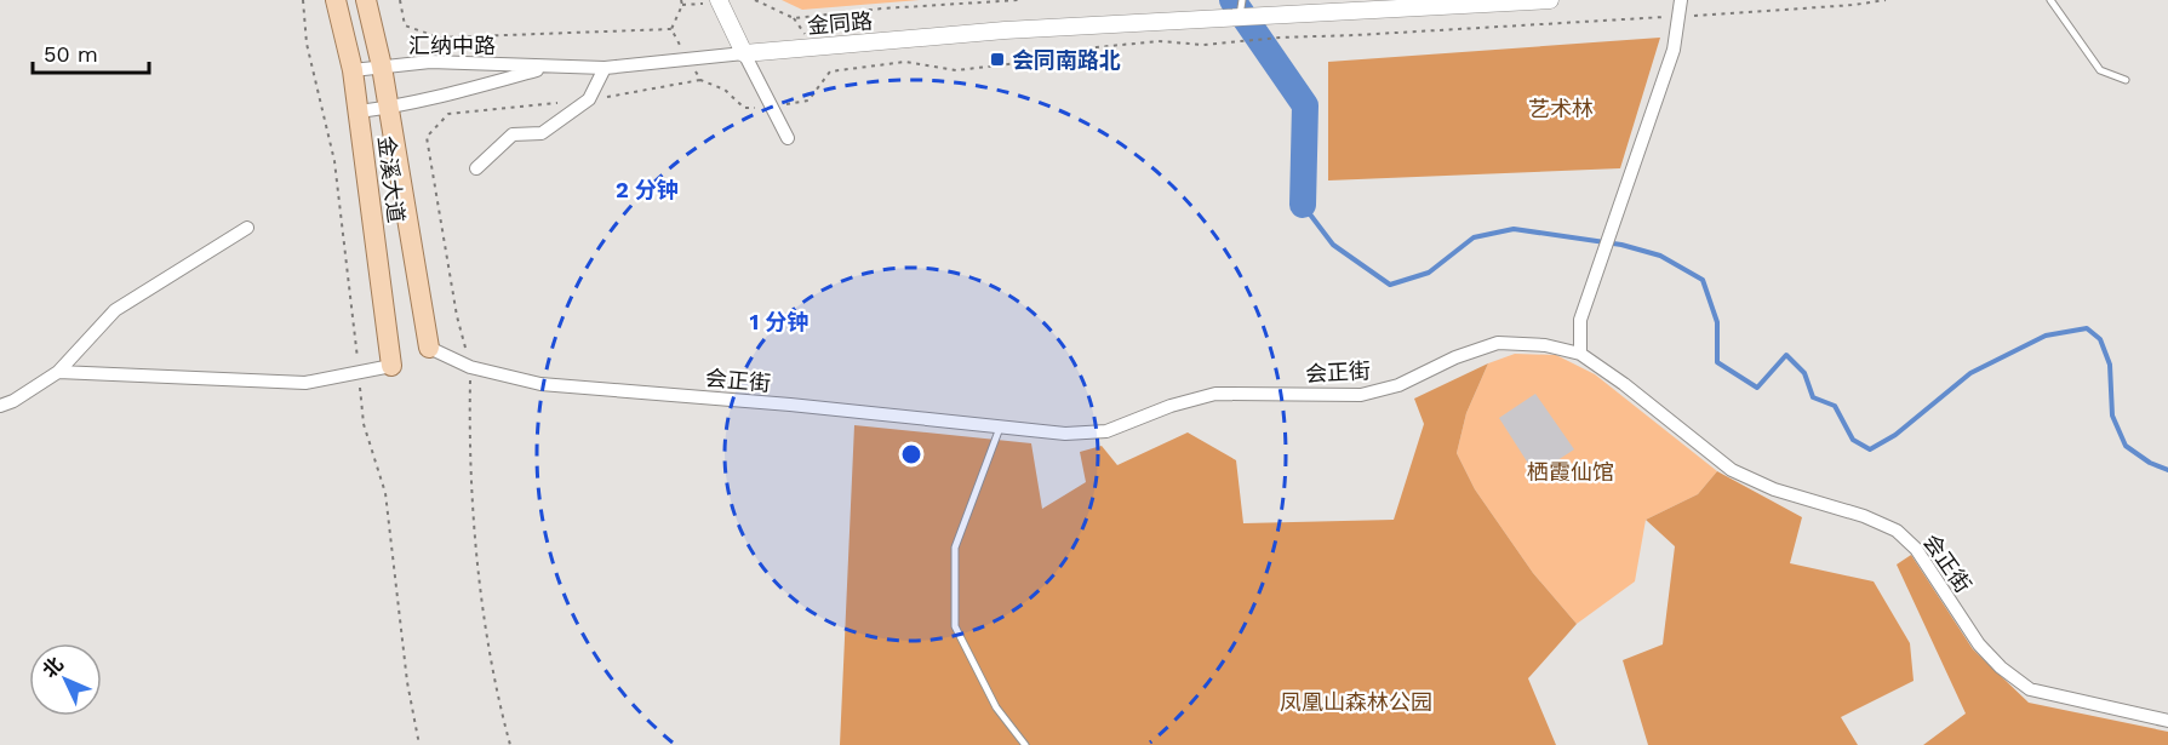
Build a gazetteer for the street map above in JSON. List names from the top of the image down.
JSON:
{
  "streets": {
    "main road": ["金溪大道"],
    "street": ["金同路", "汇纳中路", "会正街"]
  },
  "crossings": [
    ["金同路", "汇纳中路"],
    ["汇纳中路", "金溪大道"],
    ["金溪大道", "会正街"]
  ],
  "parks": ["艺术林", "栖霞仙馆", "凤凰山森林公园"],
  "places": {
    "transit": ["会同南路北"]
  },
  "scale_bar": "50 m",
  "north": "top left",
  "rings": ["2 分钟", "1 分钟"]
}
